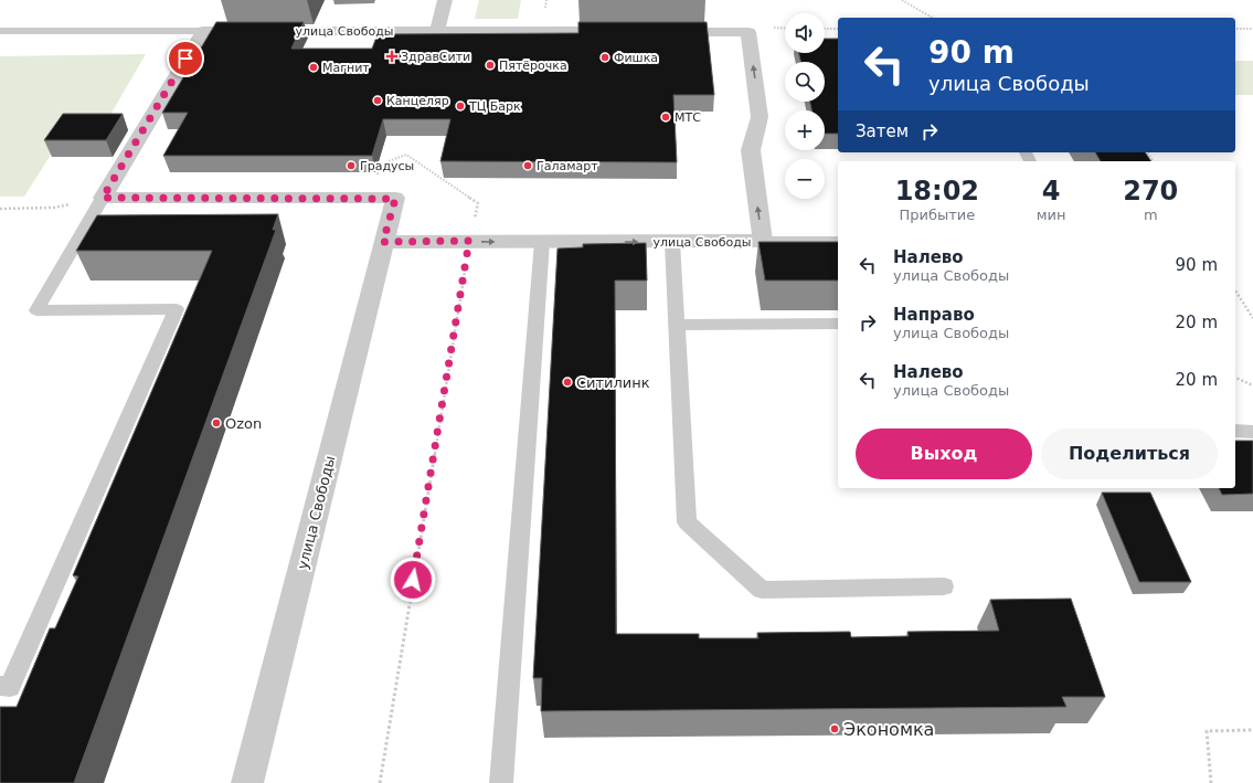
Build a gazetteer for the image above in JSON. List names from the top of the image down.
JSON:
{
  "streets": {
    "street": ["улица Свободы"]
  },
  "places": {
    "health": ["ЗдравСити"],
    "other": [
      "Фишка",
      "Пятёрочка",
      "Магнит",
      "Канцеляр",
      "ТЦ Барк",
      "МТС",
      "Градусы",
      "Галамарт",
      "Ситилинк",
      "Ozon",
      "Экономка"
    ]
  },
  "page": {
    "map_buttons": ["+", "−"],
    "turn": ["90 m", "улица Свободы"],
    "then": "Затем",
    "eta": [
      "18:02",
      "Прибытие",
      "4",
      "мин",
      "270",
      "m"
    ],
    "list": [
      {
        "name": "Налево",
        "note": "улица Свободы",
        "value": "90 m"
      },
      {
        "name": "Направо",
        "note": "улица Свободы",
        "value": "20 m"
      },
      {
        "name": "Налево",
        "note": "улица Свободы",
        "value": "20 m"
      }
    ],
    "buttons": ["Выход", "Поделиться"]
  }
}
